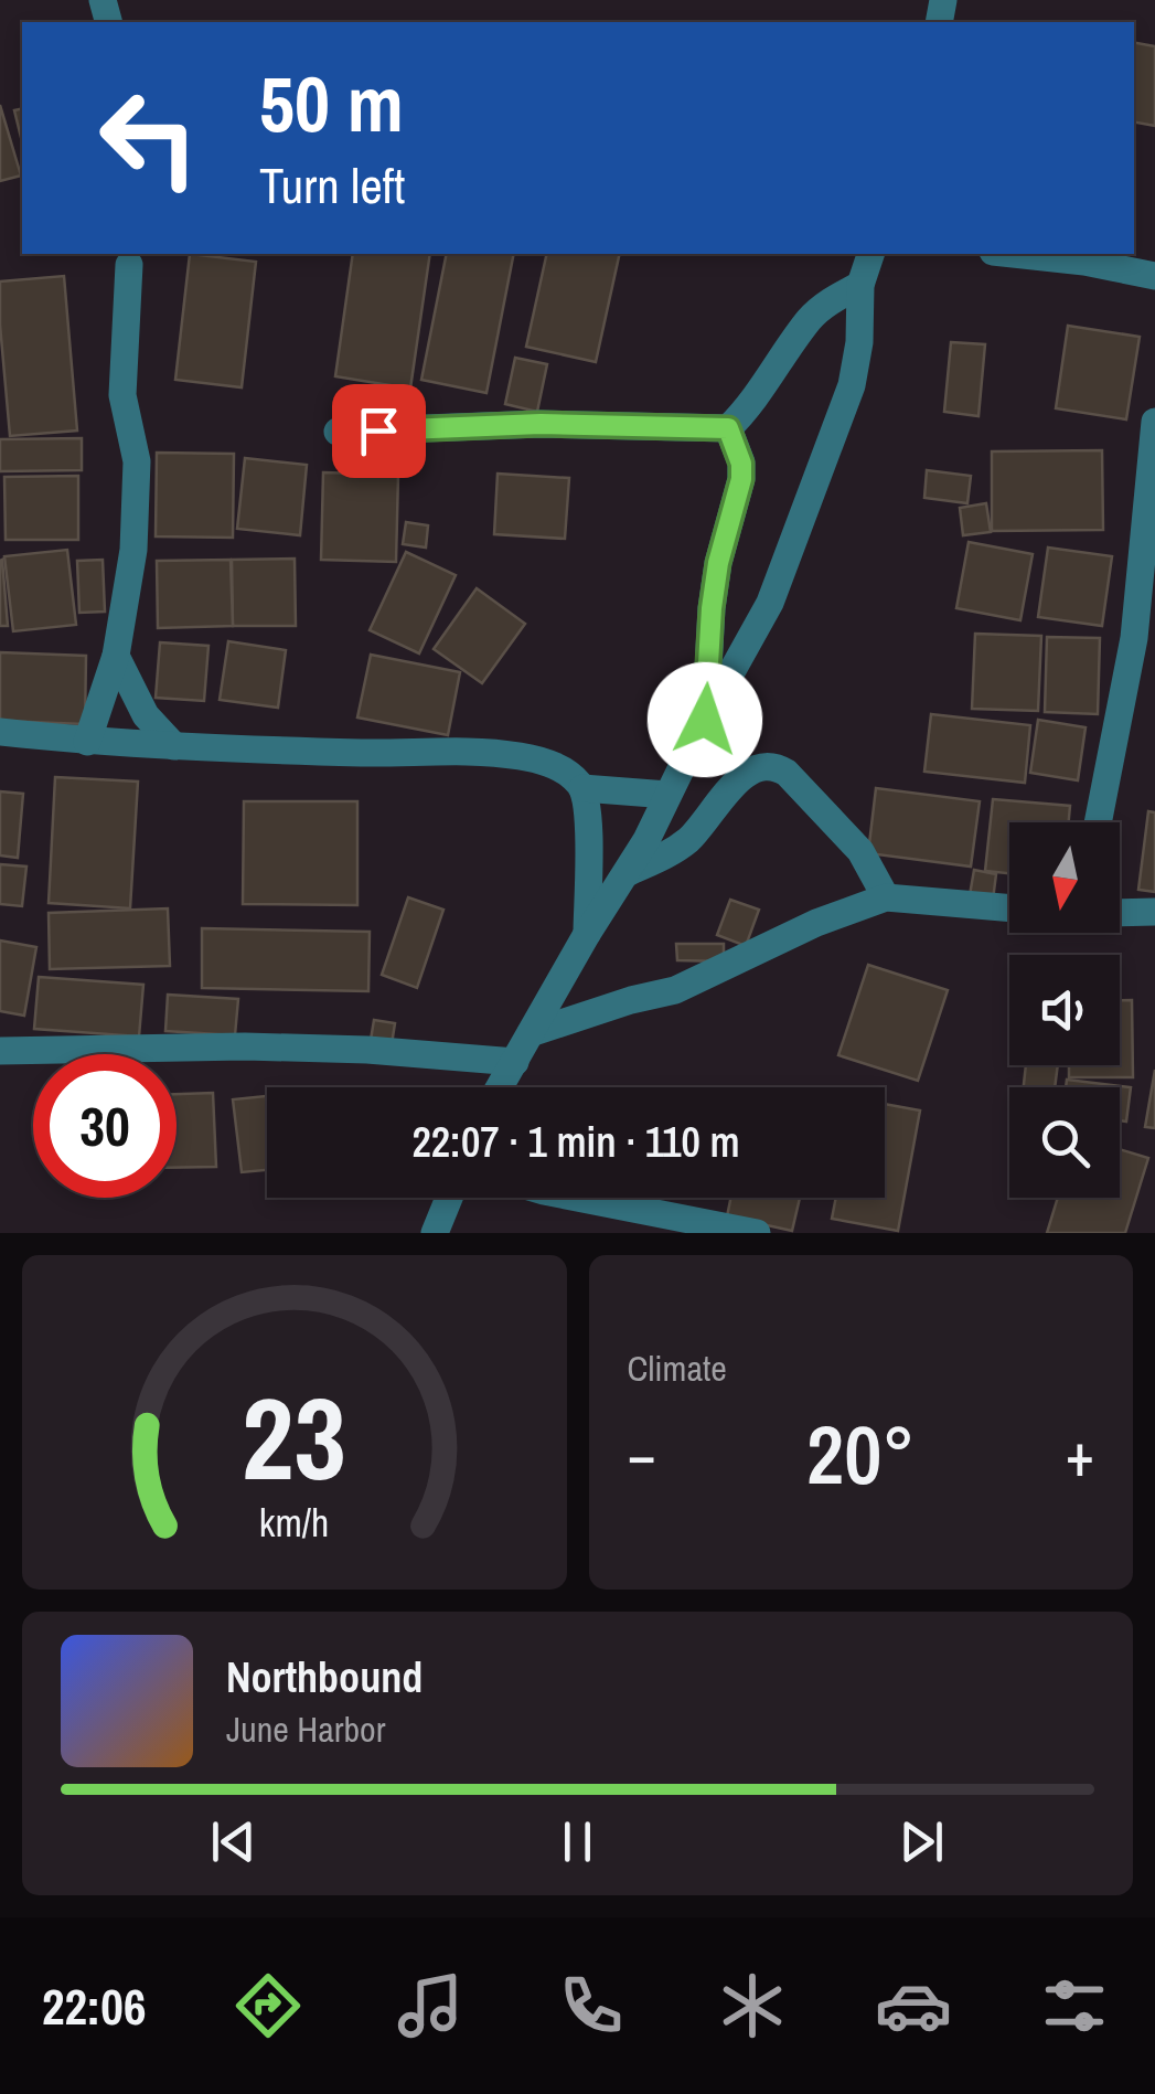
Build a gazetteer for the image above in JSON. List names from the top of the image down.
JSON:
{
  "north": "bottom",
  "page": {
    "turn": ["50 m", "Turn left"],
    "limit": "30",
    "trip": "22:07 · 1 min · 110 m",
    "tile": "Climate",
    "heat": ["−", "20°", "+"],
    "song": ["Northbound", "June Harbor"],
    "tabs": "22:06",
    "gauge": ["23", "km/h"]
  }
}
